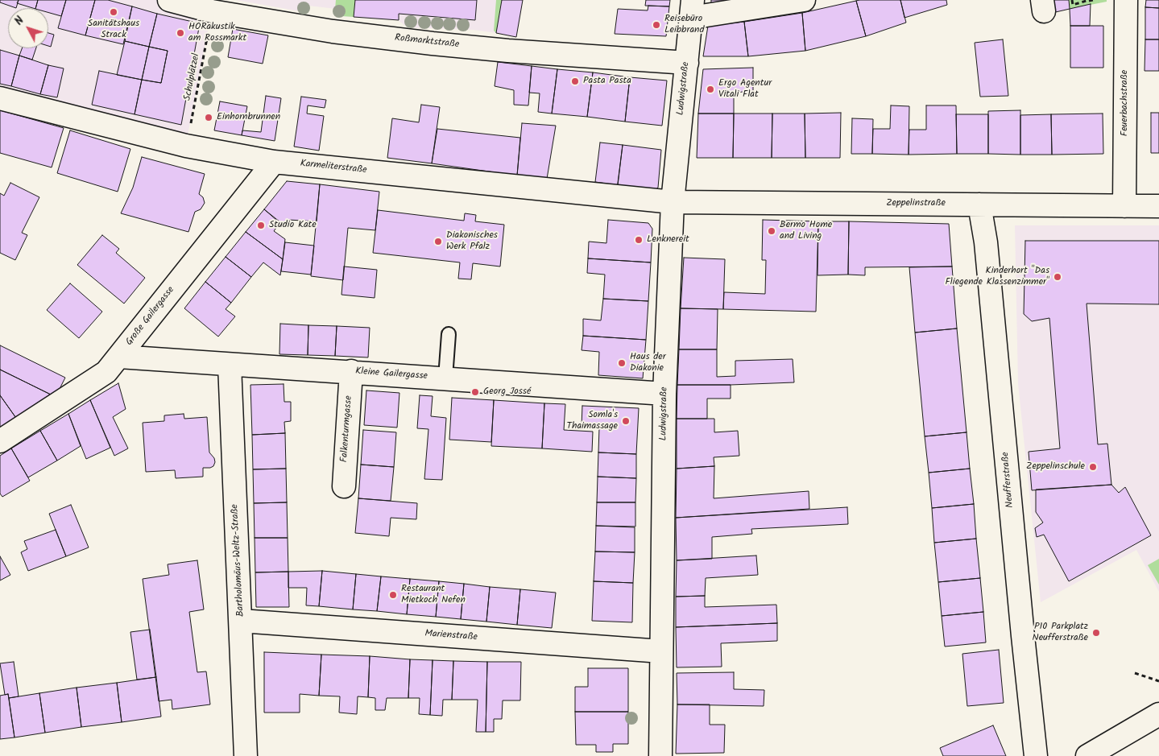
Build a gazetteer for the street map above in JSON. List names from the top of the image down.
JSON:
{
  "streets": {
    "street": [
      "Roßmarktstraße",
      "Ludwigstraße",
      "Feuerbachstraße",
      "Karmeliterstraße",
      "Zeppelinstraße",
      "Große Gailergasse",
      "Kleine Gailergasse",
      "Falkenturmgasse",
      "Neufferstraße",
      "Bartholomäus-Weltz-Straße",
      "Marienstraße"
    ],
    "path": ["Schulplätzel"]
  },
  "crossings": [
    ["Roßmarktstraße", "Schulplätzel"],
    ["Roßmarktstraße", "Ludwigstraße"],
    ["Schulplätzel", "Karmeliterstraße"],
    ["Ludwigstraße", "Karmeliterstraße"],
    ["Ludwigstraße", "Zeppelinstraße"],
    ["Ludwigstraße", "Kleine Gailergasse"],
    ["Ludwigstraße", "Marienstraße"],
    ["Feuerbachstraße", "Zeppelinstraße"],
    ["Karmeliterstraße", "Zeppelinstraße"],
    ["Karmeliterstraße", "Große Gailergasse"],
    ["Zeppelinstraße", "Neufferstraße"],
    ["Große Gailergasse", "Kleine Gailergasse"],
    ["Kleine Gailergasse", "Falkenturmgasse"],
    ["Kleine Gailergasse", "Bartholomäus-Weltz-Straße"],
    ["Bartholomäus-Weltz-Straße", "Marienstraße"]
  ],
  "places": [
    "Sanitätshaus Strack",
    "Reisebüro Leibbrand",
    "HÖRakustik am Rossmarkt",
    "Pasta Pasta",
    "Ergo Agentur Vitali Flat",
    "Einhornbrunnen",
    "Studio Kate",
    "Bermo Home and Living",
    "Lenknereit",
    "Diakonisches Werk Pfalz",
    "Kinderhort \"Das Fliegende Klassenzimmer\"",
    "Haus der Diakonie",
    "Georg Jossé",
    "Somla's Thaimassage",
    "Zeppelinschule",
    "Restaurant Mietkoch Nefen",
    "P10 Parkplatz Neufferstraße"
  ],
  "north": "top left"
}
